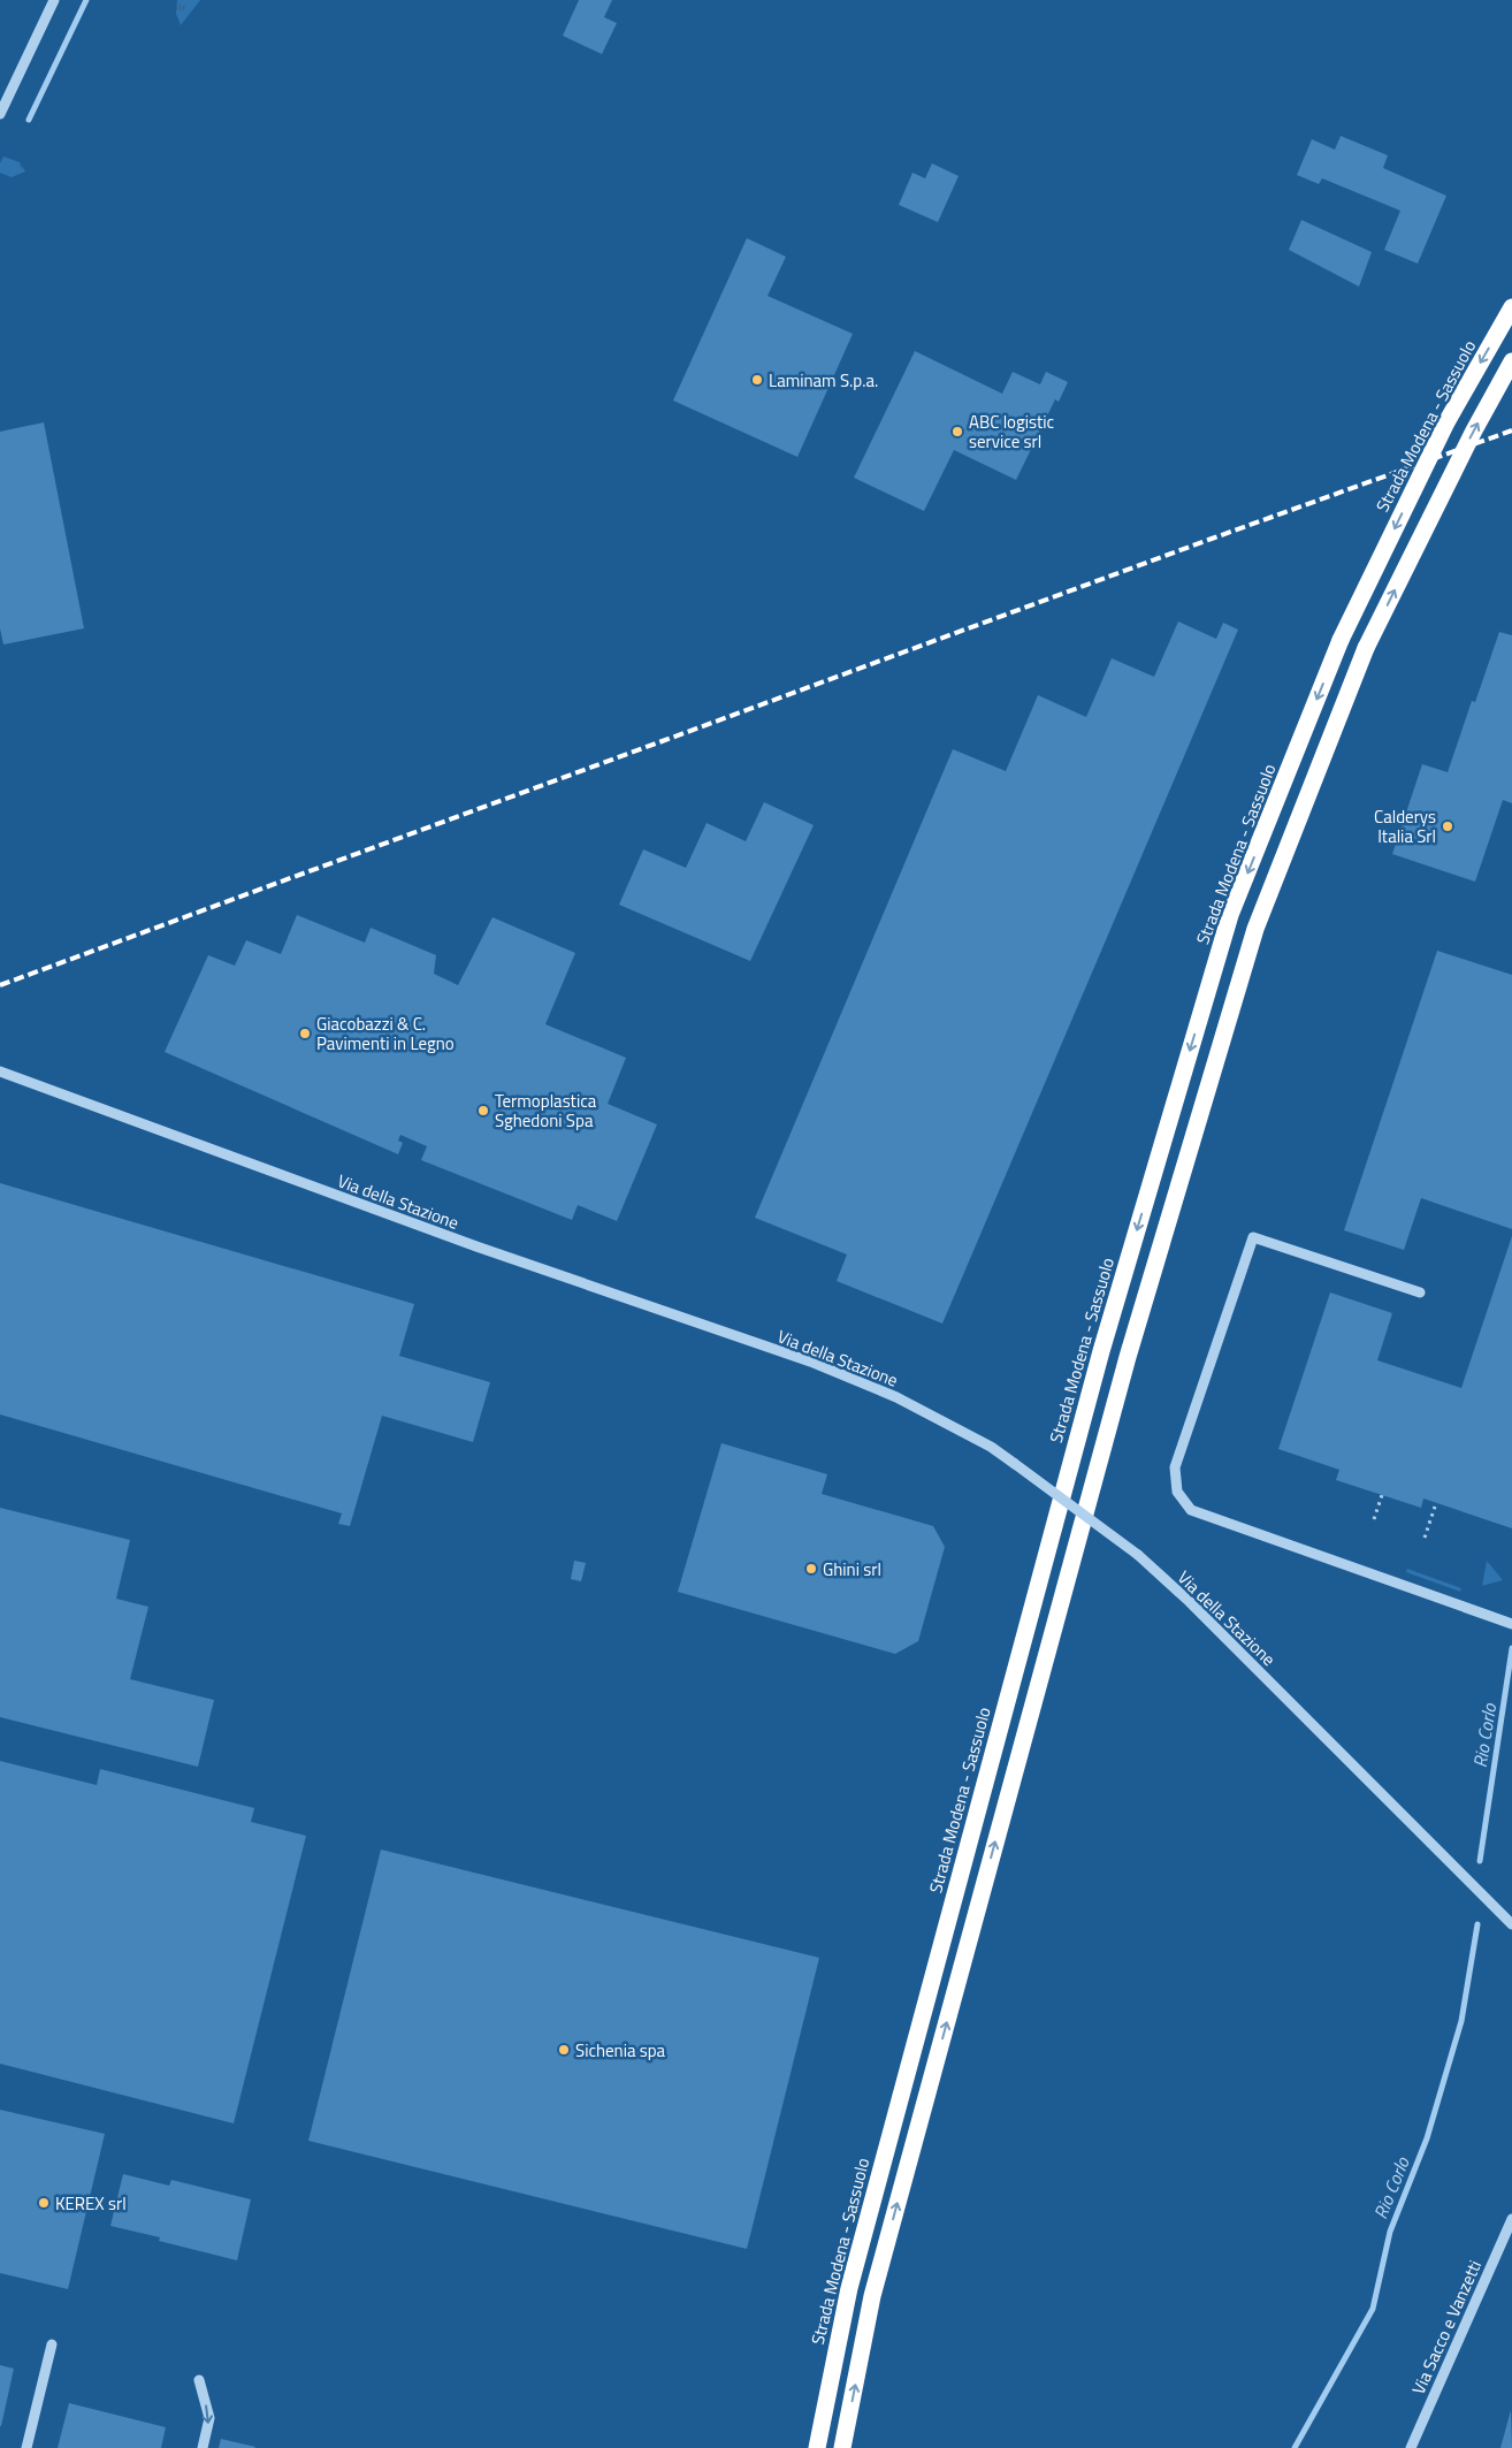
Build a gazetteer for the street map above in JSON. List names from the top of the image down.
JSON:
{
  "streets": {
    "highway": ["Strada Modena - Sassuolo"],
    "street": ["Via della Stazione", "Via Sacco e Vanzetti"]
  },
  "water": ["Rio Corlo"],
  "places": [
    "Laminam S.p.a.",
    "ABC logistic service srl",
    "Calderys Italia Srl",
    "Giacobazzi & C. Pavimenti in Legno",
    "Termoplastica Sghedoni Spa",
    "Ghini srl",
    "Sichenia spa",
    "KEREX srl"
  ]
}
